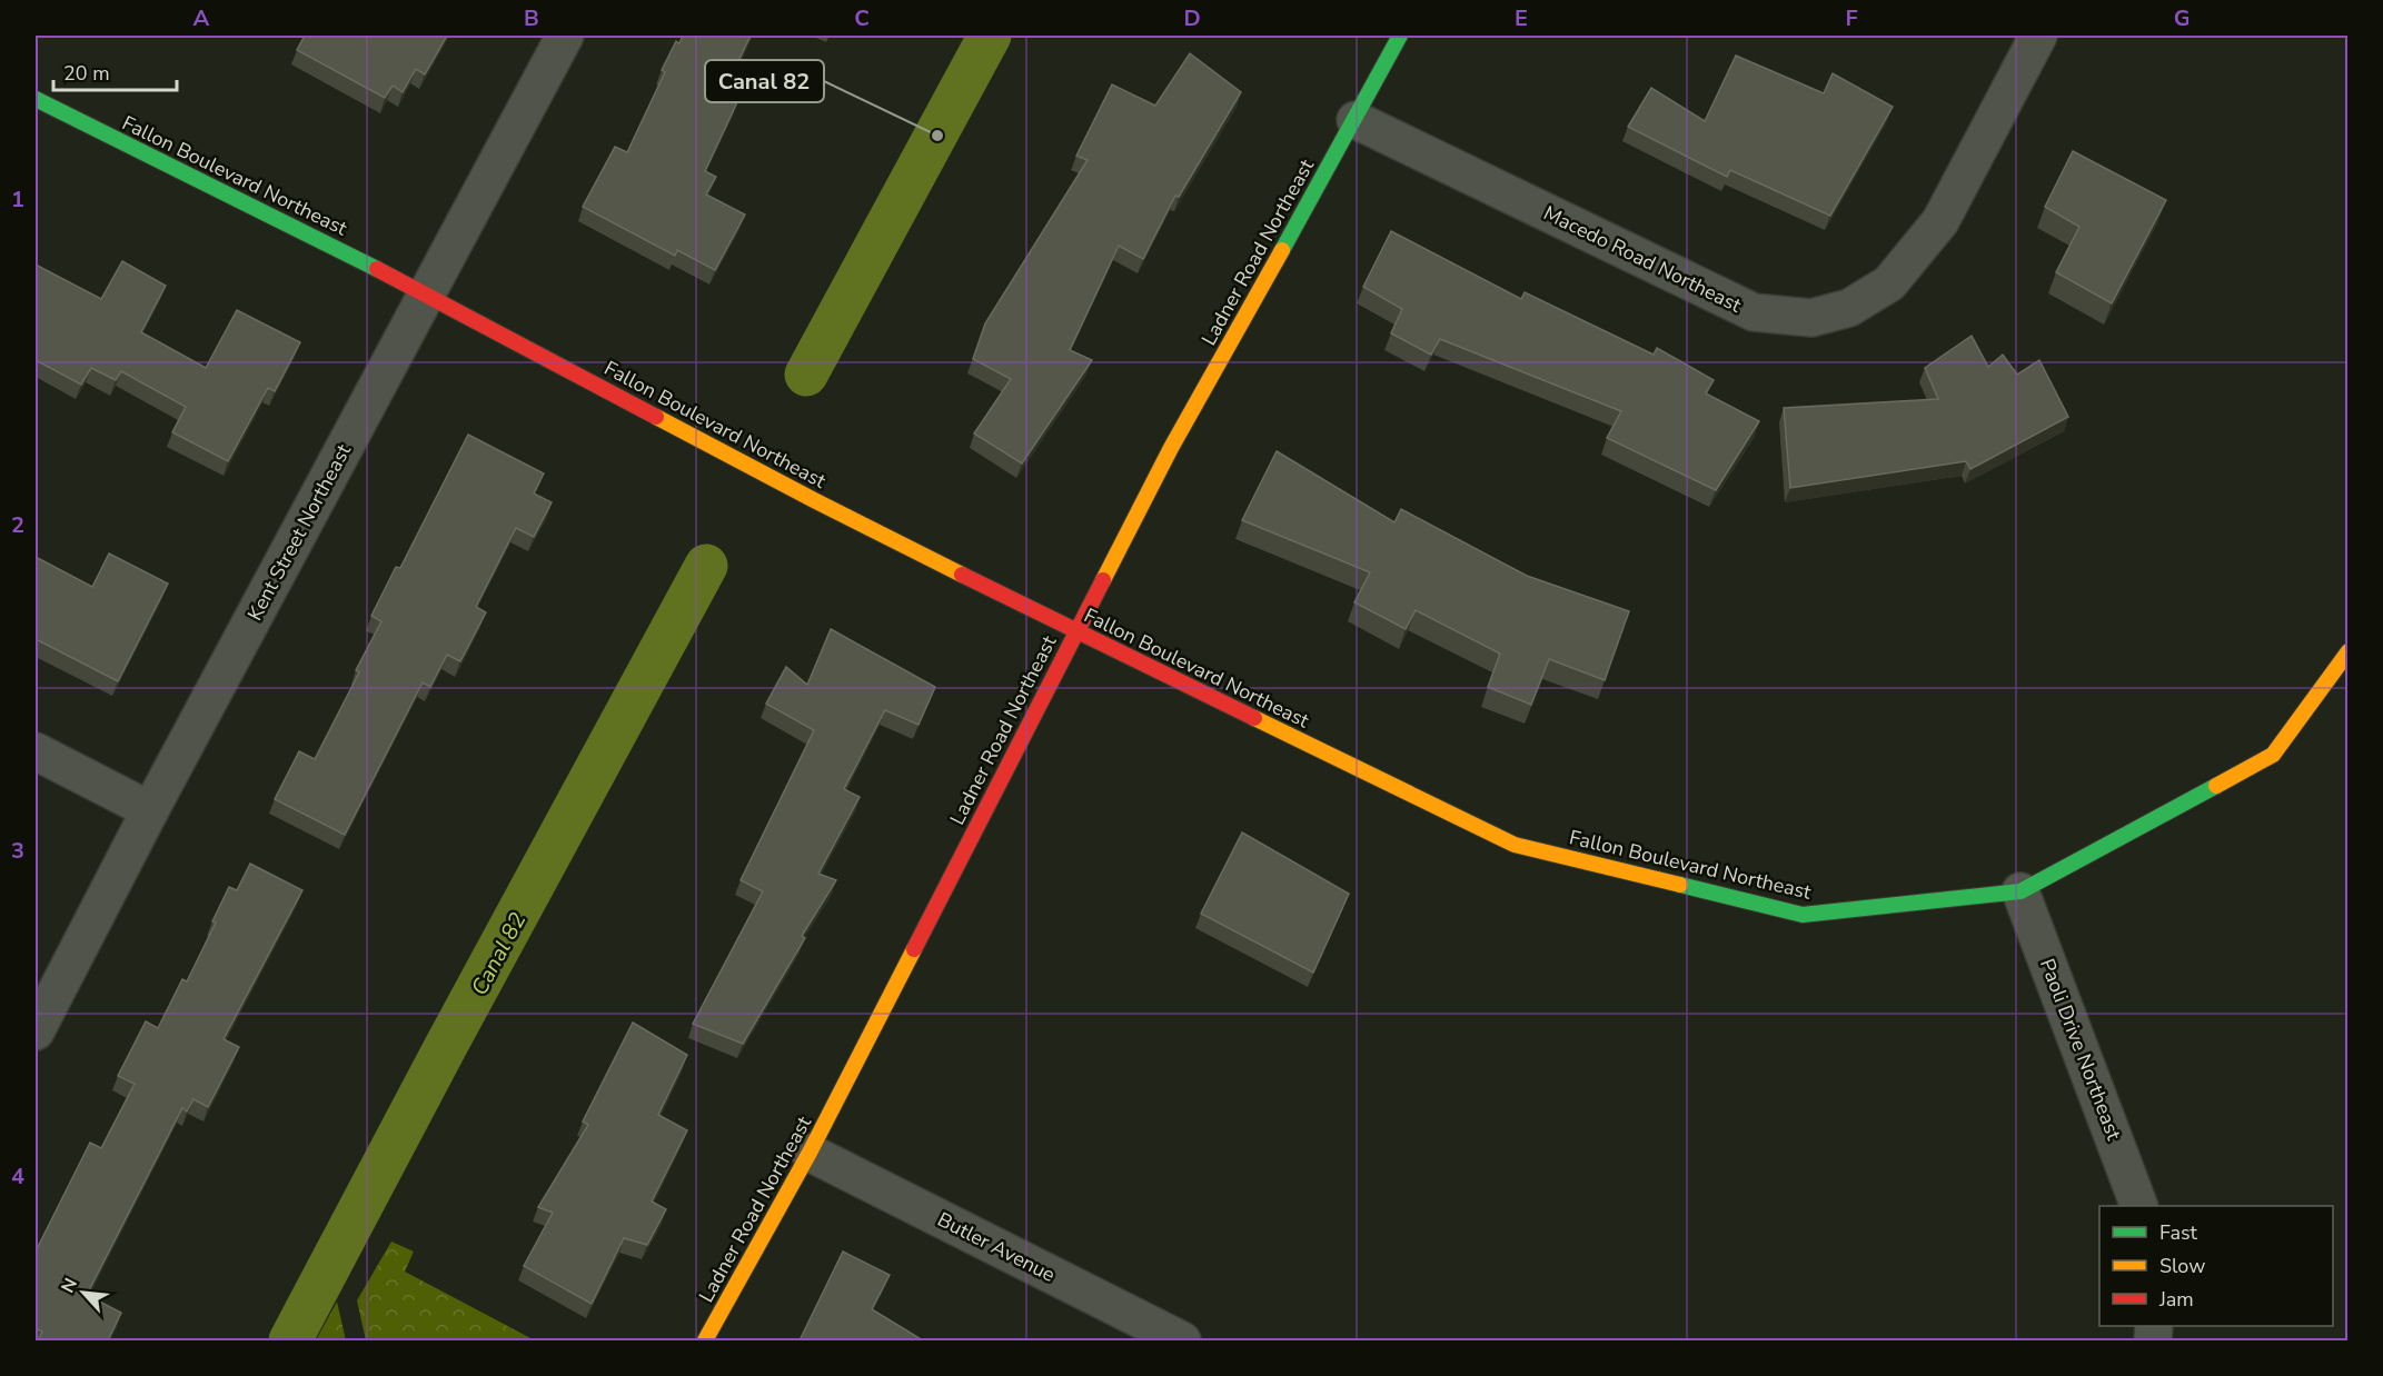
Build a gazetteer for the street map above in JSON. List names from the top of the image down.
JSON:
{
  "streets": {
    "street": [
      "Fallon Boulevard Northeast",
      "Ladner Road Northeast",
      "Macedo Road Northeast",
      "Kent Street Northeast",
      "Paoli Drive Northeast",
      "Butler Avenue"
    ]
  },
  "crossings": [
    ["Fallon Boulevard Northeast", "Ladner Road Northeast"],
    ["Fallon Boulevard Northeast", "Kent Street Northeast"],
    ["Fallon Boulevard Northeast", "Paoli Drive Northeast"],
    ["Ladner Road Northeast", "Macedo Road Northeast"],
    ["Ladner Road Northeast", "Butler Avenue"]
  ],
  "water": ["Canal 82"],
  "places": ["Canal 82"],
  "legend": ["Fast", "Slow", "Jam"],
  "scale_bar": "20 m",
  "north": "top left",
  "grid": {
    "columns": [
      "A",
      "B",
      "C",
      "D",
      "E",
      "F",
      "G"
    ],
    "rows": [
      "1",
      "2",
      "3",
      "4"
    ]
  }
}
